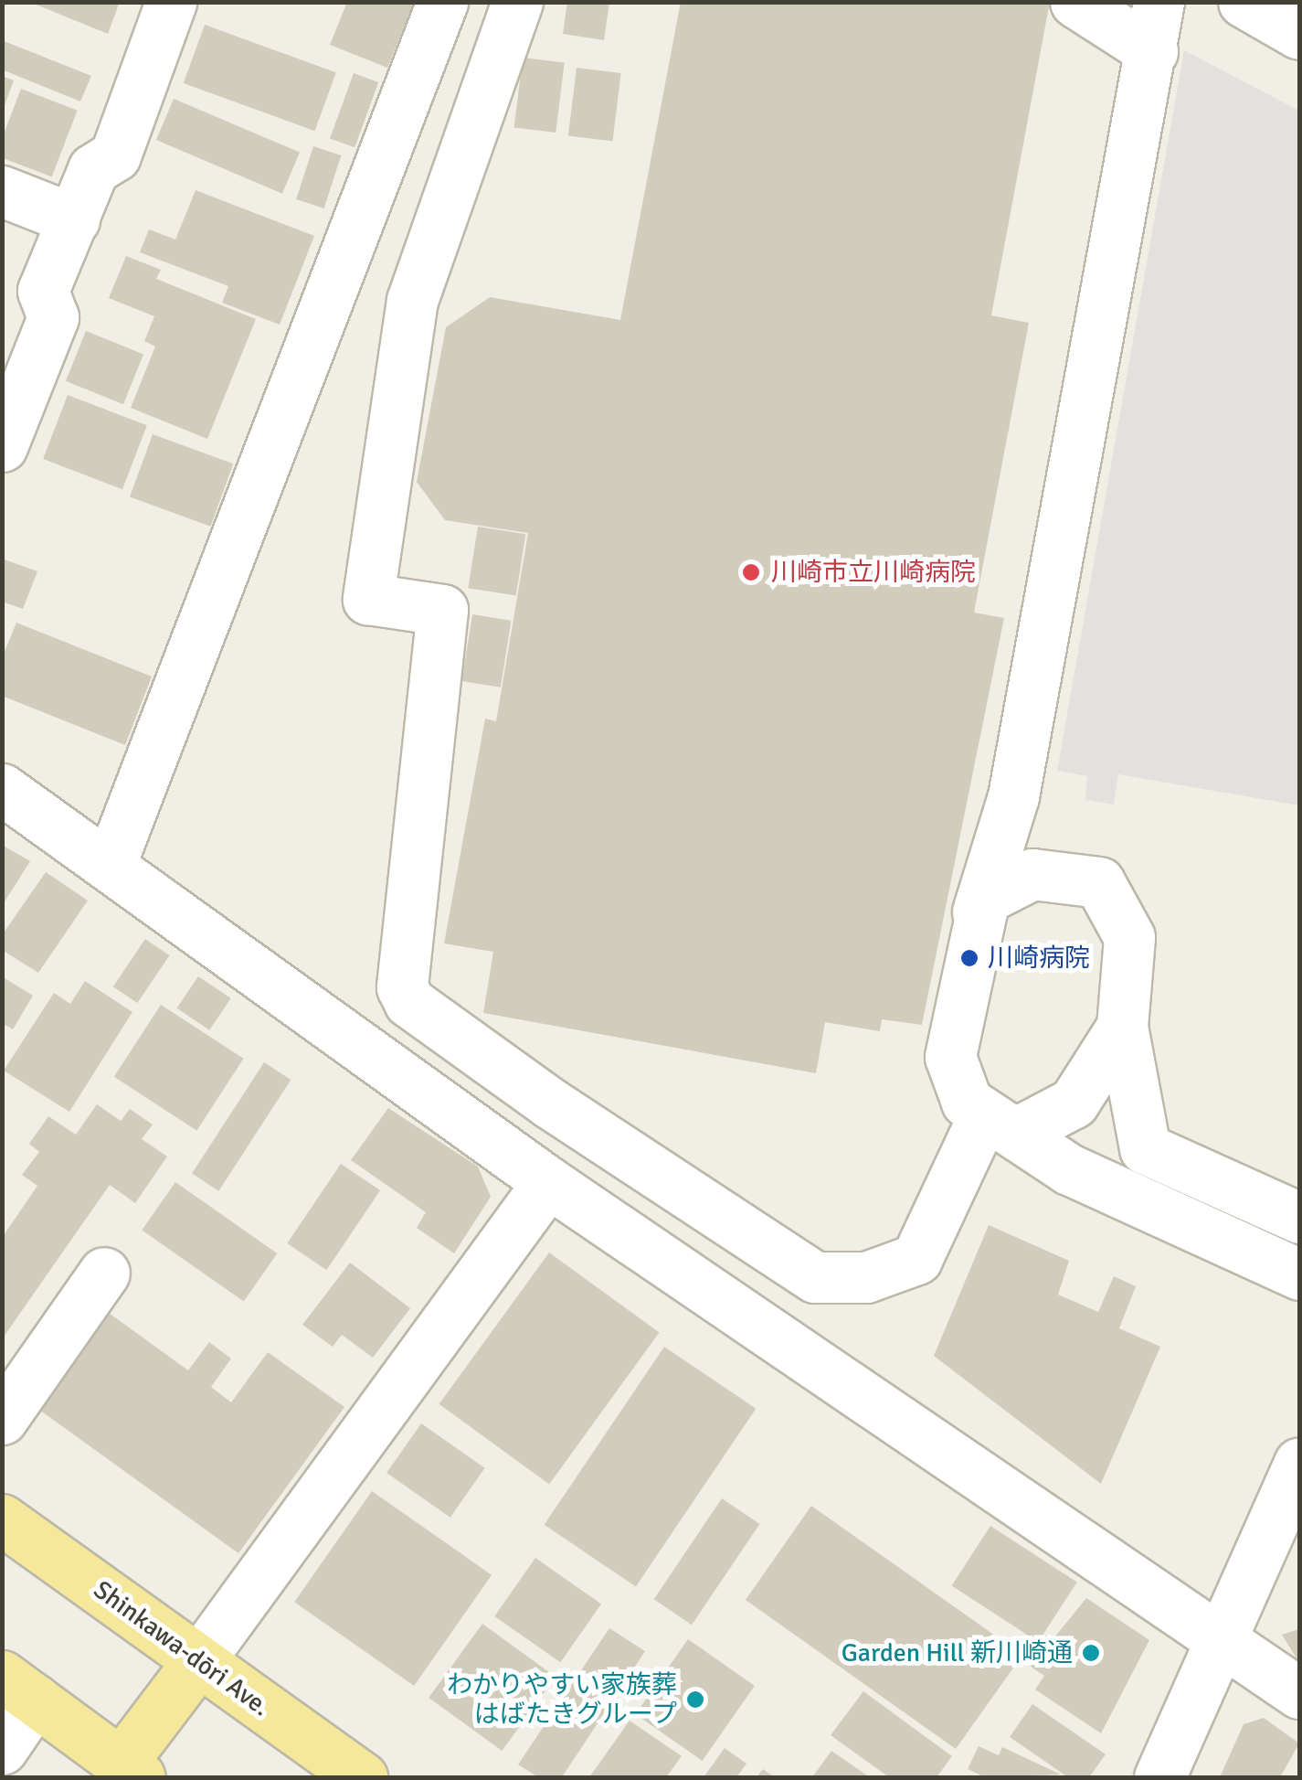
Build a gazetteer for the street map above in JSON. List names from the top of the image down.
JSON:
{
  "streets": {
    "main road": ["Shinkawa-dōri Ave."]
  },
  "places": [
    "川崎市立川崎病院",
    "川崎病院",
    "Garden Hill 新川崎通",
    "わかりやすい家族葬 はばたきグループ"
  ]
}
